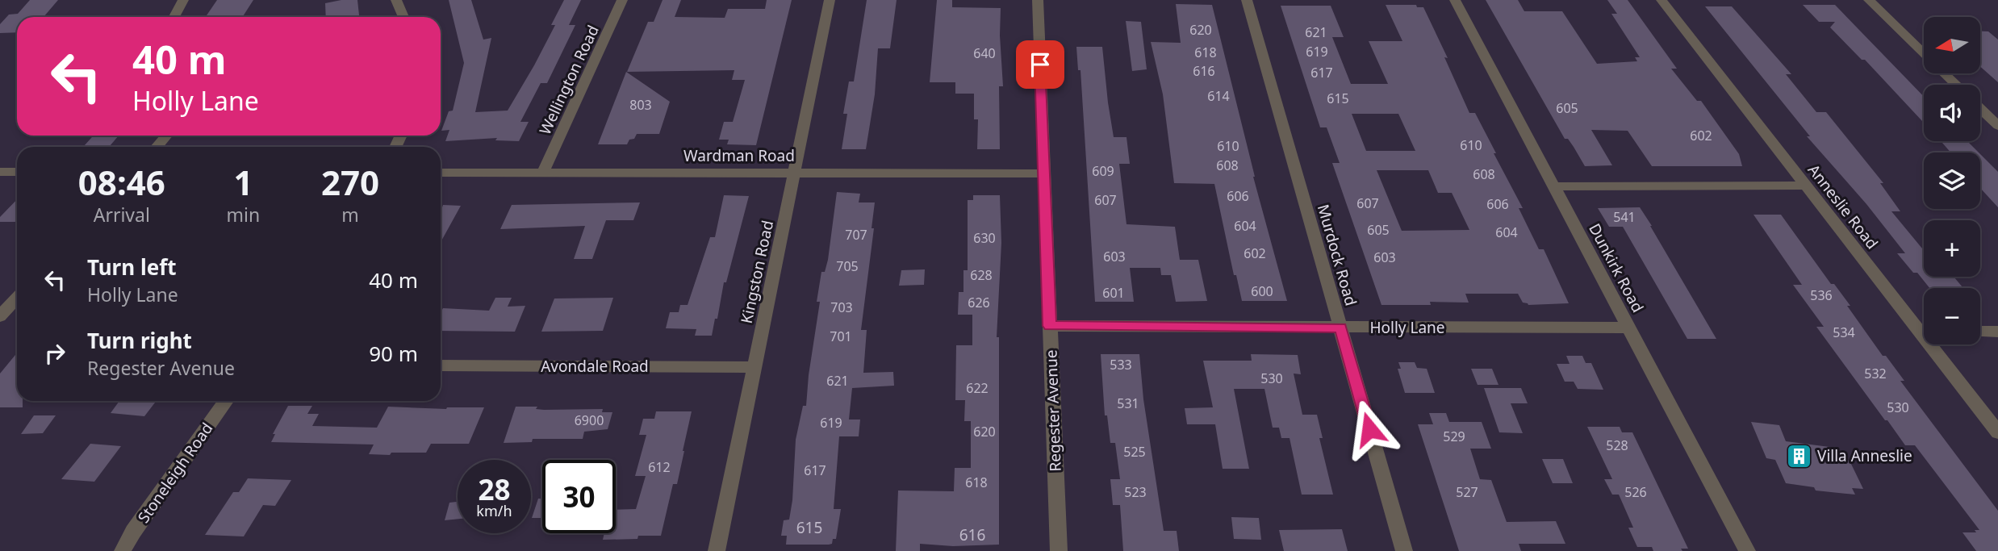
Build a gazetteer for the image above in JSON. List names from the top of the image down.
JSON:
{
  "streets": {
    "street": [
      "Wellington Road",
      "Wardman Road",
      "Anneslie Road",
      "Murdock Road",
      "Dunkirk Road",
      "Kingston Road",
      "Holly Lane",
      "Avondale Road",
      "Regester Avenue",
      "Stoneleigh Road"
    ]
  },
  "crossings": [
    ["Wellington Road", "Wardman Road"],
    ["Wardman Road", "Kingston Road"],
    ["Wardman Road", "Regester Avenue"],
    ["Murdock Road", "Holly Lane"],
    ["Dunkirk Road", "Holly Lane"],
    ["Kingston Road", "Avondale Road"],
    ["Holly Lane", "Regester Avenue"]
  ],
  "places": {
    "building": ["Villa Anneslie"]
  },
  "house_numbers": [
    "620",
    "621",
    "619",
    "618",
    "640",
    "616",
    "617",
    "614",
    "615",
    "803",
    "605",
    "602",
    "610",
    "610",
    "608",
    "609",
    "608",
    "606",
    "607",
    "607",
    "606",
    "541",
    "604",
    "605",
    "604",
    "707",
    "630",
    "602",
    "603",
    "603",
    "705",
    "628",
    "600",
    "601",
    "536",
    "626",
    "703",
    "534",
    "701",
    "533",
    "532",
    "530",
    "621",
    "622",
    "531",
    "530",
    "6900",
    "619",
    "620",
    "529",
    "528",
    "525",
    "612",
    "617",
    "618",
    "523",
    "527",
    "526",
    "615",
    "616"
  ],
  "north": "left",
  "page": {
    "map_buttons": ["+", "−"],
    "turn": ["40 m", "Holly Lane"],
    "eta": [
      "08:46",
      "Arrival",
      "1",
      "min",
      "270",
      "m"
    ],
    "list": [
      {
        "name": "Turn left",
        "note": "Holly Lane",
        "value": "40 m"
      },
      {
        "name": "Turn right",
        "note": "Regester Avenue",
        "value": "90 m"
      }
    ],
    "speed": "28 km/h",
    "limit": "30"
  }
}
